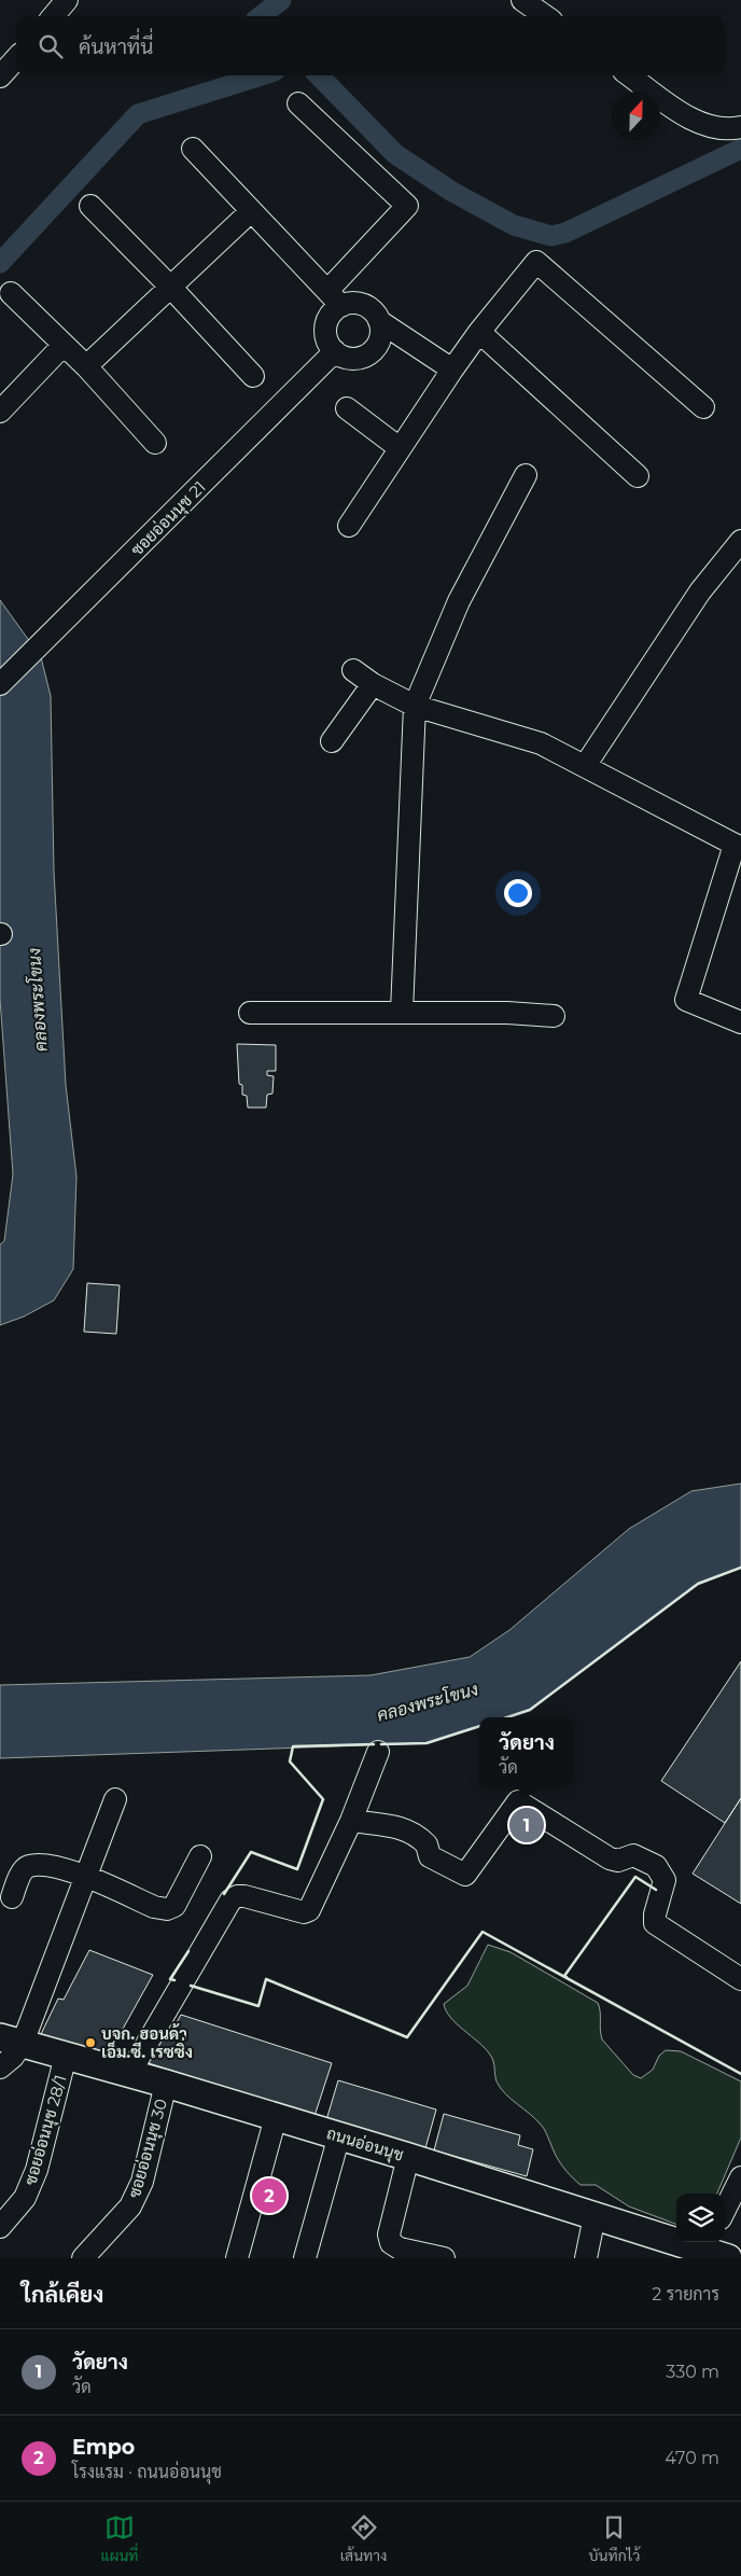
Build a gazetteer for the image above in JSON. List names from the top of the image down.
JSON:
{
  "streets": {
    "main road": ["ถนนอ่อนนุช"],
    "street": ["ซอยอ่อนนุช 21", "ซอยอ่อนนุช 28/1", "ซอยอ่อนนุช 30"]
  },
  "crossings": [
    ["ซอยอ่อนนุช 28/1", "ถนนอ่อนนุช"],
    ["ถนนอ่อนนุช", "ซอยอ่อนนุช 30"]
  ],
  "water": ["คลองพระโขนง"],
  "places": ["บจก. ฮอนด้า เอ็ม.ซี. เรซซิ่ง"],
  "north": "top",
  "page": {
    "search": "ค้นหาที่นี่",
    "popup": ["วัดยาง", "วัด"],
    "pins": ["1", "2"],
    "heading": ["ใกล้เคียง", "2 รายการ"],
    "list": [
      {
        "mark": "1",
        "name": "วัดยาง",
        "note": "วัด",
        "value": "330 m"
      },
      {
        "mark": "2",
        "name": "Empo",
        "note": "โรงแรม · ถนนอ่อนนุช",
        "value": "470 m"
      }
    ],
    "nav": ["แผนที่", "เส้นทาง", "บันทึกไว้"]
  }
}
